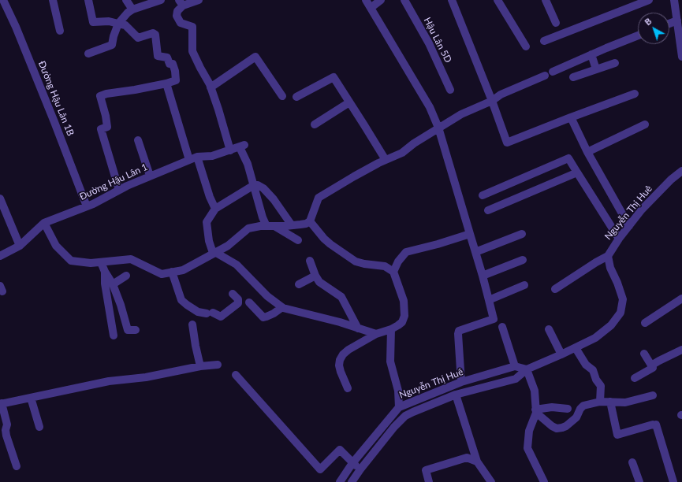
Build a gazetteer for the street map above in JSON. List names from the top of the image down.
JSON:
{
  "streets": {
    "street": [
      "Hậu Lân 5D",
      "Đường Hậu Lân 1B",
      "Đường Hậu Lân 1",
      "Nguyễn Thị Huê"
    ]
  },
  "crossings": [
    ["Đường Hậu Lân 1B", "Đường Hậu Lân 1"]
  ],
  "north": "top left"
}
